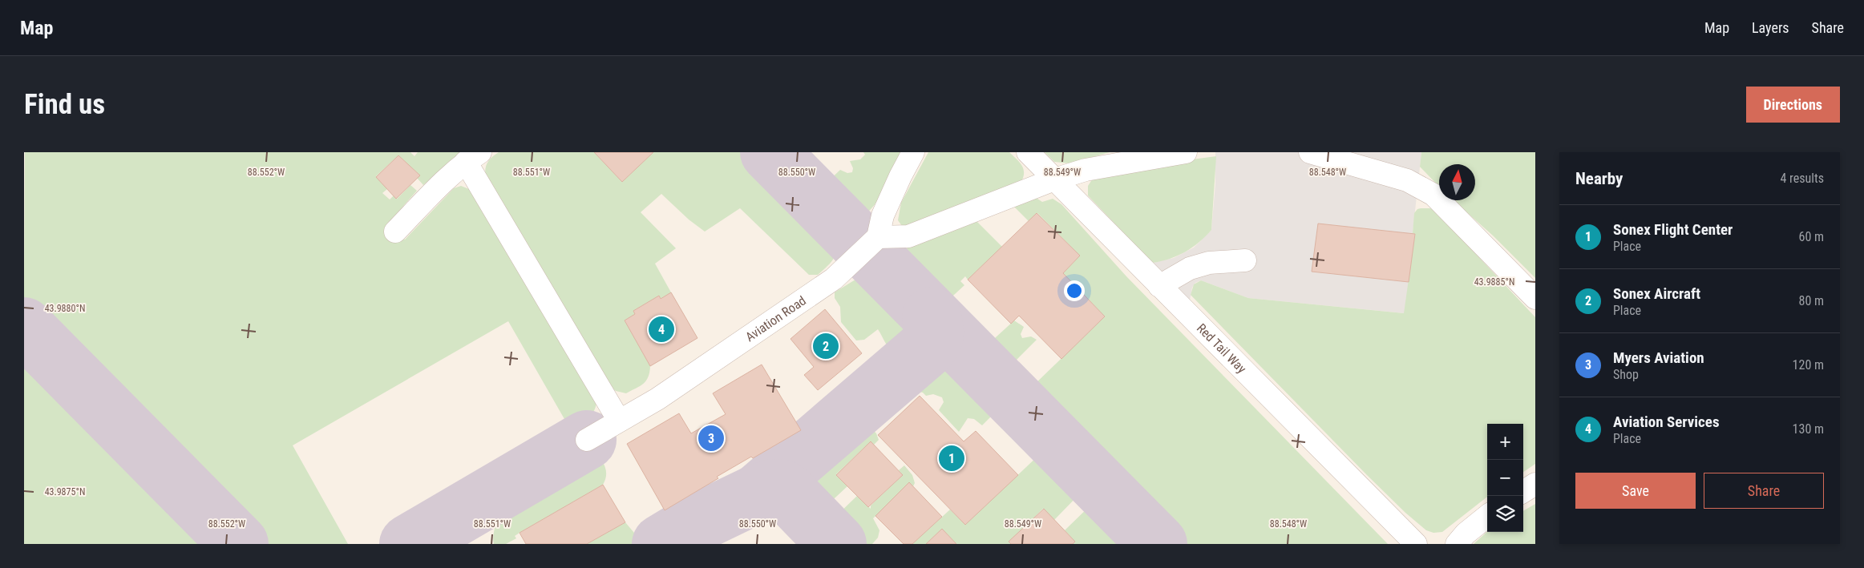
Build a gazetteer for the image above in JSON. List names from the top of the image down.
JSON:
{
  "streets": {
    "lane": ["Aviation Road", "Red Tail Way"]
  },
  "north": "top",
  "page": {
    "header": "Map",
    "nav": ["Map", "Layers", "Share"],
    "buttons": [
      "Directions",
      ["Save", "Share"]
    ],
    "title": "Find us",
    "heading": ["Nearby", "4 results"],
    "list": [
      {
        "mark": "1",
        "name": "Sonex Flight Center",
        "note": "Place",
        "value": "60 m"
      },
      {
        "mark": "2",
        "name": "Sonex Aircraft",
        "note": "Place",
        "value": "80 m"
      },
      {
        "mark": "3",
        "name": "Myers Aviation",
        "note": "Shop",
        "value": "120 m"
      },
      {
        "mark": "4",
        "name": "Aviation Services",
        "note": "Place",
        "value": "130 m"
      }
    ],
    "pins": [
      "4",
      "2",
      "3",
      "1"
    ],
    "map_buttons": ["+", "−"]
  },
  "coordinates": [
    "88.552°W",
    "88.551°W",
    "88.550°W",
    "88.549°W",
    "88.548°W",
    "43.9885°N",
    "43.9880°N",
    "43.9875°N"
  ]
}
